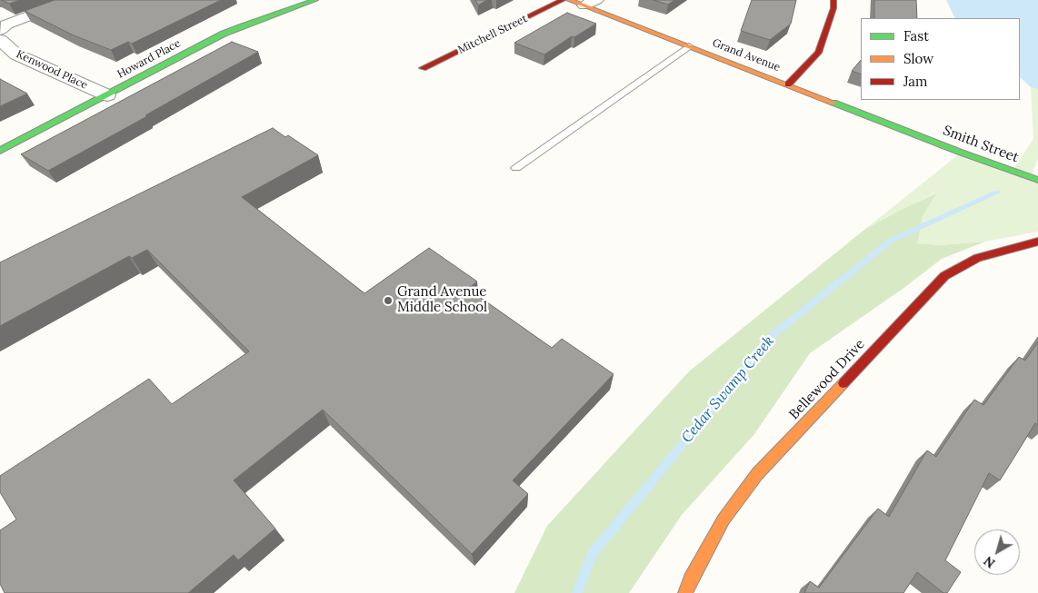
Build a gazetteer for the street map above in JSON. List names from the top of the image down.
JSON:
{
  "streets": {
    "street": [
      "Mitchell Street",
      "Grand Avenue",
      "Howard Place",
      "Kenwood Place",
      "Smith Street",
      "Bellewood Drive"
    ]
  },
  "crossings": [
    ["Grand Avenue", "Smith Street"],
    ["Howard Place", "Kenwood Place"]
  ],
  "water": ["Cedar Swamp Creek"],
  "places": ["Grand Avenue Middle School"],
  "legend": ["Fast", "Slow", "Jam"],
  "north": "bottom left"
}
